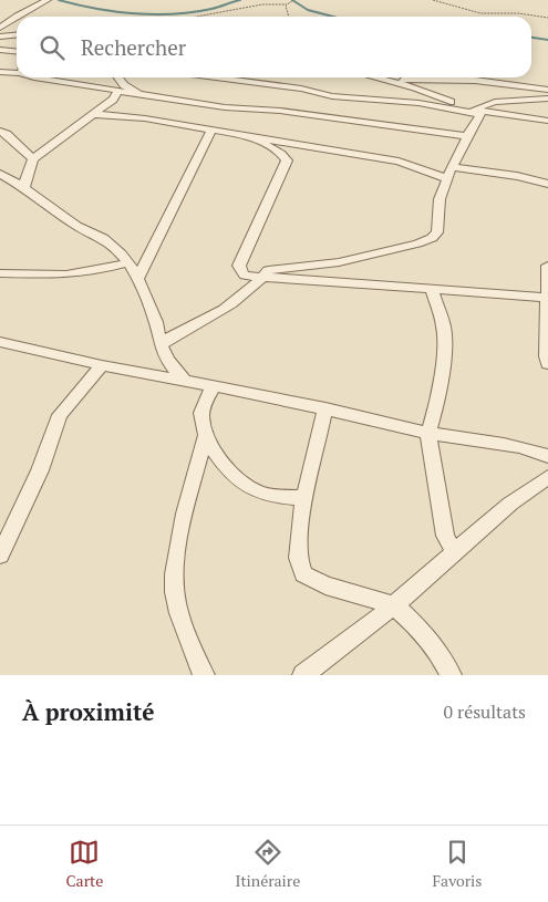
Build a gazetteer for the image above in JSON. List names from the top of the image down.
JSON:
{
  "page": {
    "search": "Rechercher",
    "heading": ["À proximité", "0 résultats"],
    "nav": ["Carte", "Itinéraire", "Favoris"]
  }
}
